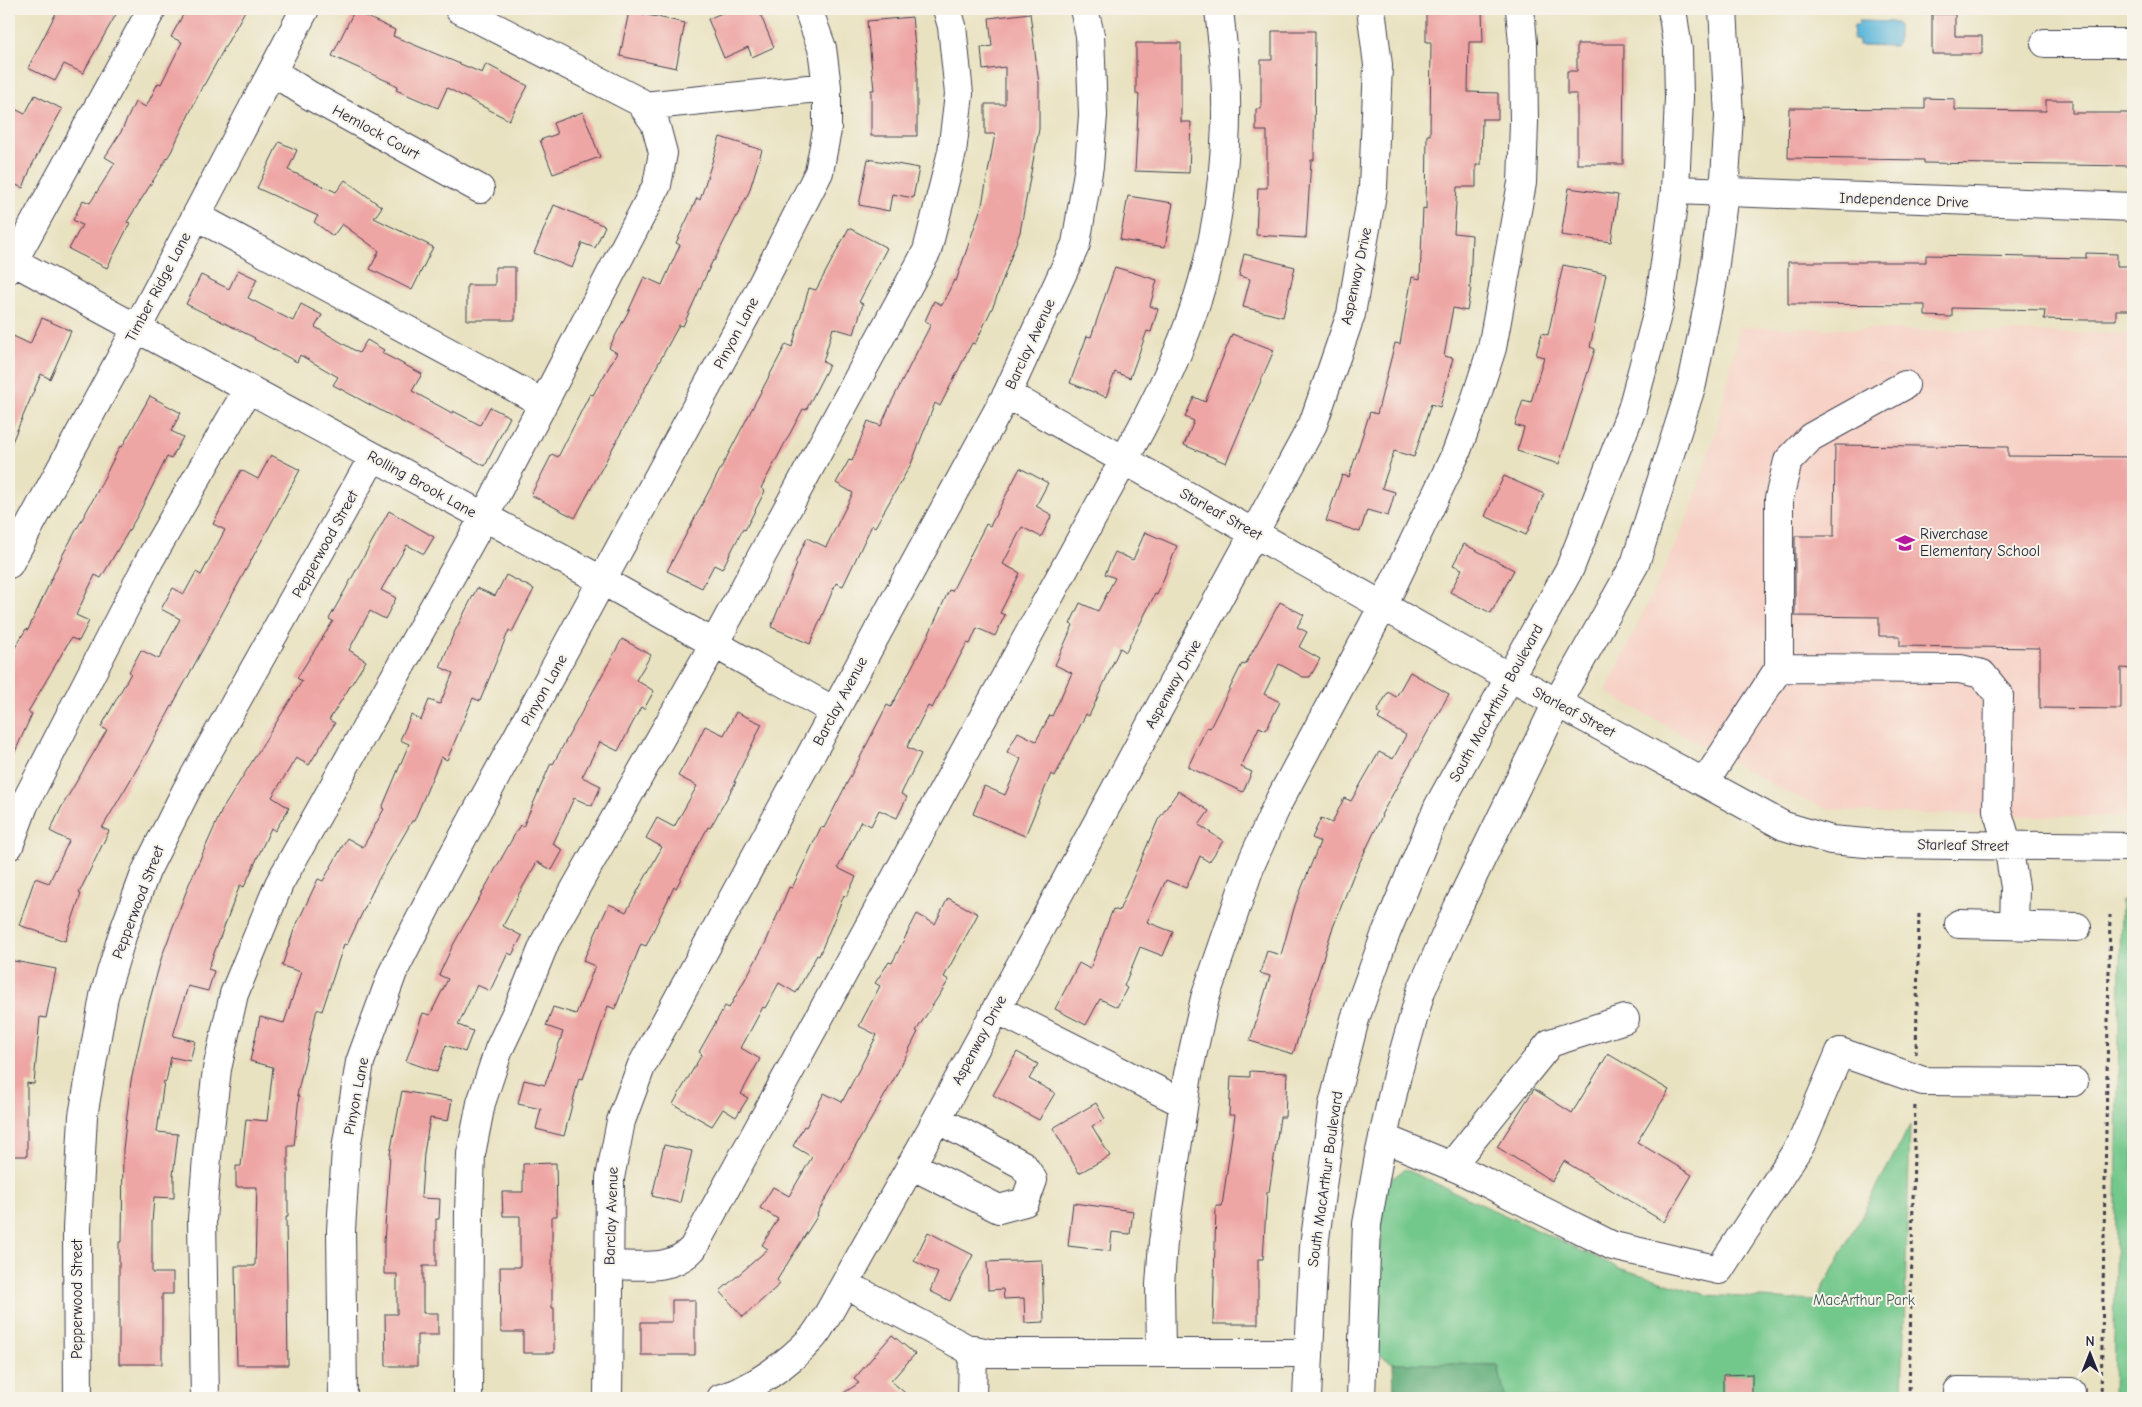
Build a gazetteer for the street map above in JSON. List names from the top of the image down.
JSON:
{
  "streets": {
    "street": [
      "Hemlock Court",
      "Independence Drive",
      "Aspenway Drive",
      "Timber Ridge Lane",
      "Pinyon Lane",
      "Barclay Avenue",
      "Rolling Brook Lane",
      "Starleaf Street",
      "Pepperwood Street",
      "South MacArthur Boulevard"
    ]
  },
  "crossings": [
    ["Hemlock Court", "Timber Ridge Lane"],
    ["Independence Drive", "South MacArthur Boulevard"],
    ["Aspenway Drive", "Starleaf Street"],
    ["Timber Ridge Lane", "Rolling Brook Lane"],
    ["Pinyon Lane", "Rolling Brook Lane"],
    ["Barclay Avenue", "Rolling Brook Lane"],
    ["Barclay Avenue", "Starleaf Street"],
    ["Rolling Brook Lane", "Pepperwood Street"],
    ["Starleaf Street", "South MacArthur Boulevard"]
  ],
  "parks": ["MacArthur Park"],
  "places": {
    "school or university": ["Riverchase Elementary School"]
  },
  "north": "top"
}
